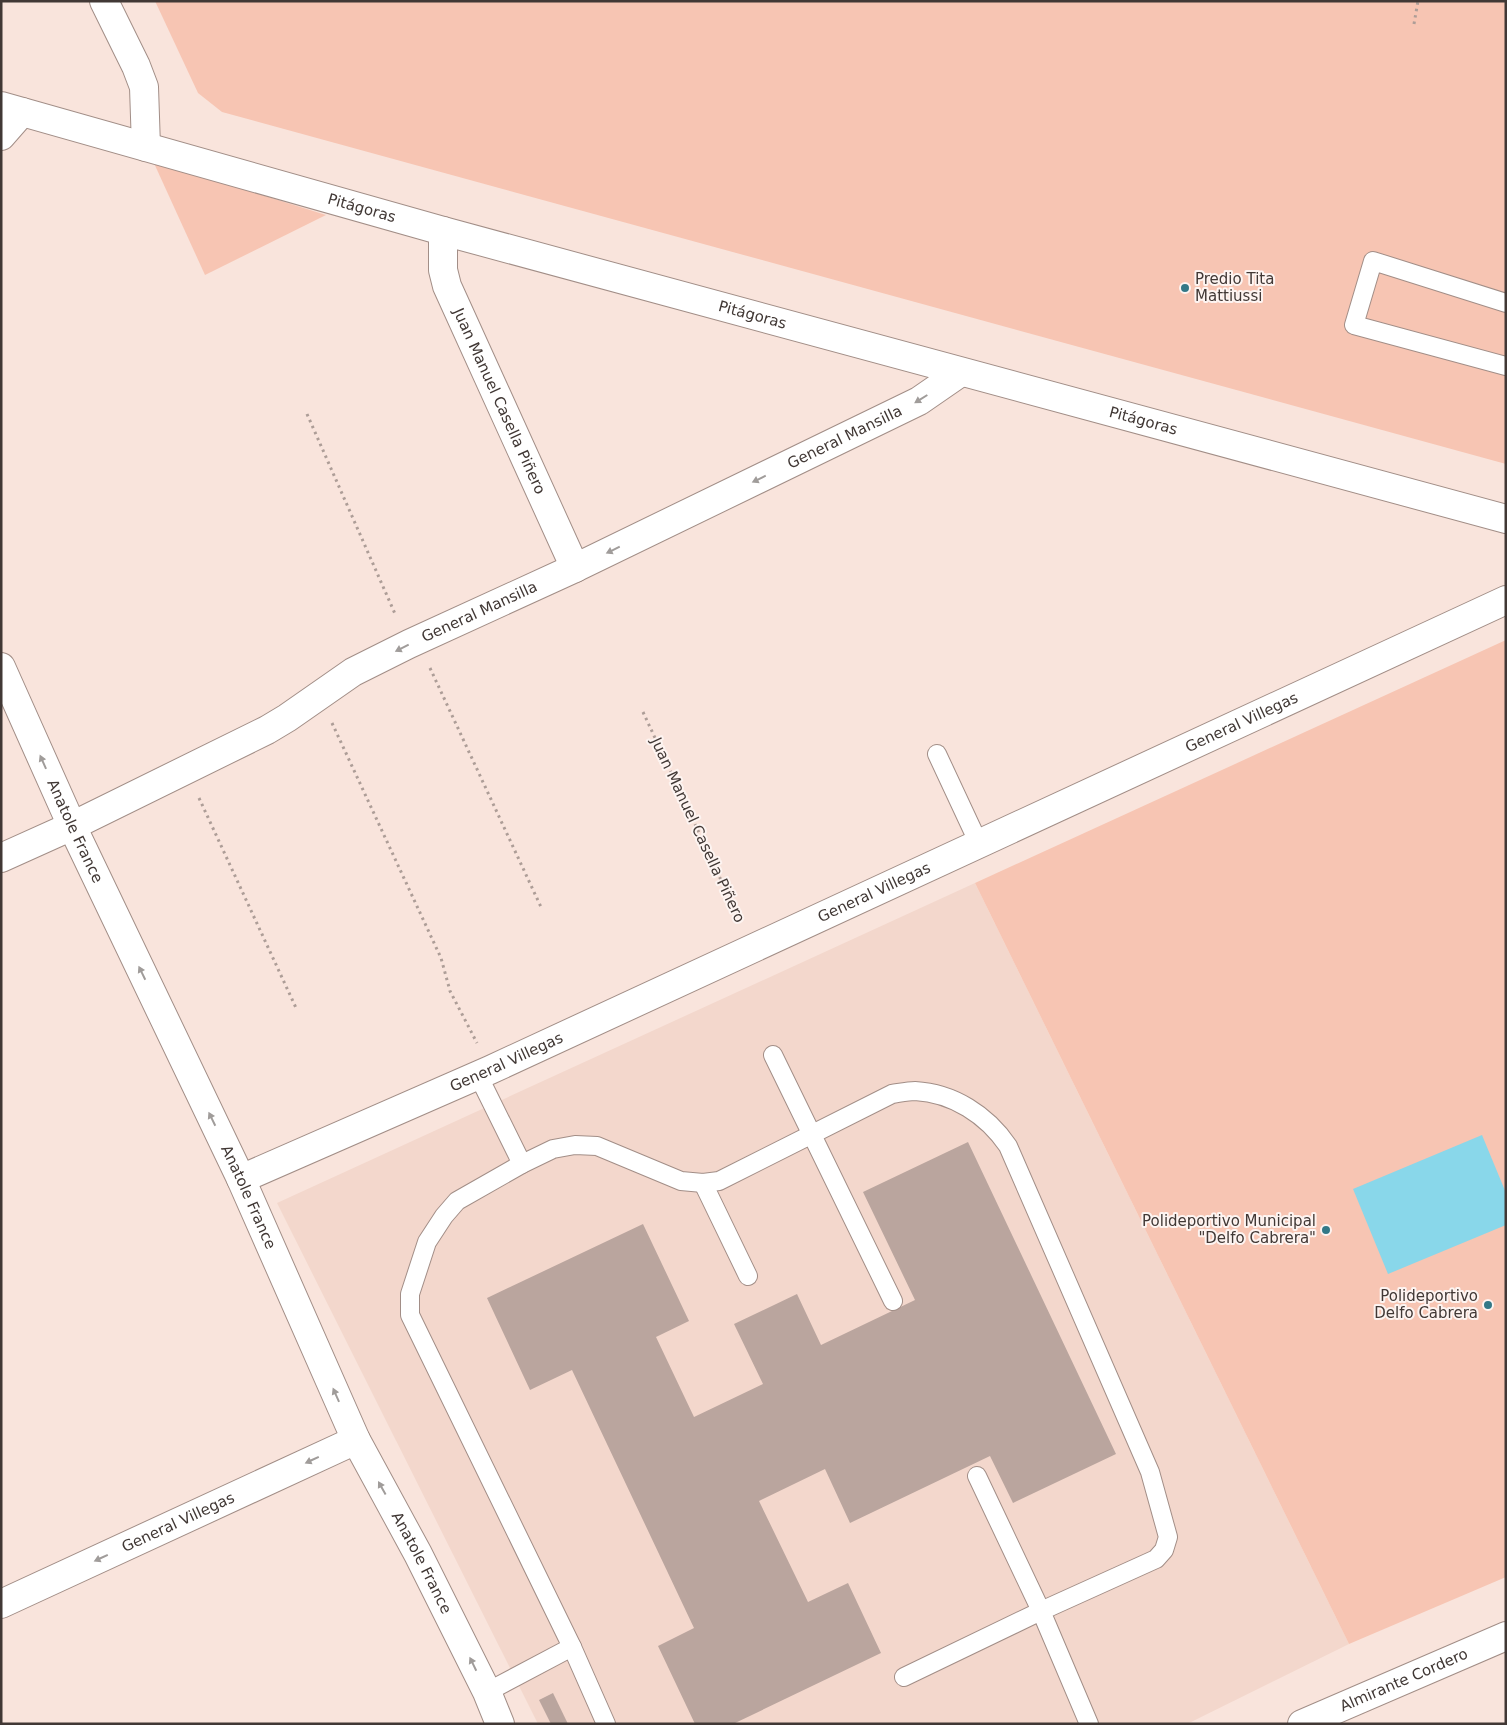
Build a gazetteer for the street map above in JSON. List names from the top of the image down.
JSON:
{
  "streets": {
    "street": [
      "Pitágoras",
      "Juan Manuel Casella Piñero",
      "General Mansilla",
      "General Villegas",
      "Anatole France",
      "Almirante Cordero"
    ]
  },
  "crossings": [
    ["Pitágoras", "Juan Manuel Casella Piñero"],
    ["Pitágoras", "General Mansilla"],
    ["Juan Manuel Casella Piñero", "General Mansilla"],
    ["Juan Manuel Casella Piñero", "General Villegas"],
    ["General Mansilla", "Anatole France"],
    ["General Villegas", "Anatole France"]
  ],
  "one_way": ["General Mansilla", "Anatole France"],
  "places": ["Predio Tita Mattiussi", "Polideportivo Municipal \"Delfo Cabrera\"", "Polideportivo Delfo Cabrera"]
}
